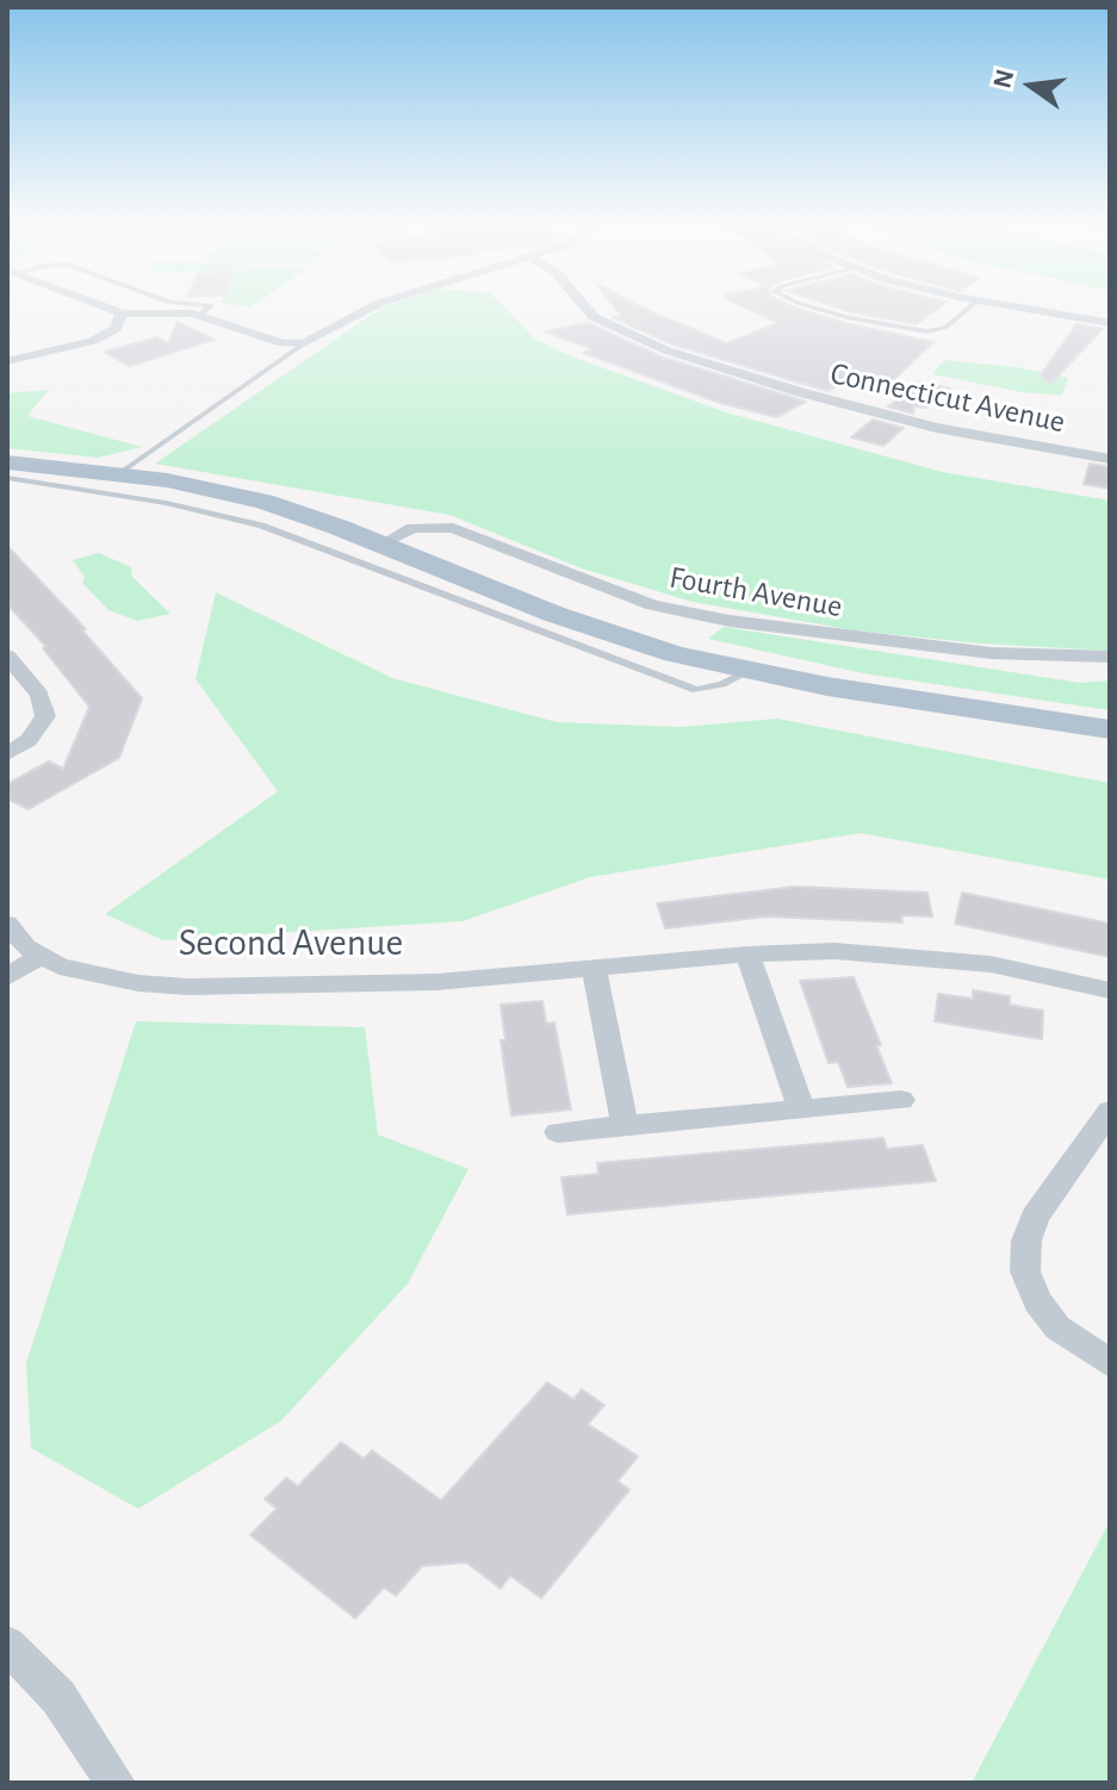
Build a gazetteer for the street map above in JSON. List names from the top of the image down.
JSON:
{
  "streets": {
    "street": ["Connecticut Avenue", "Fourth Avenue", "Second Avenue"]
  },
  "north": "left"
}
